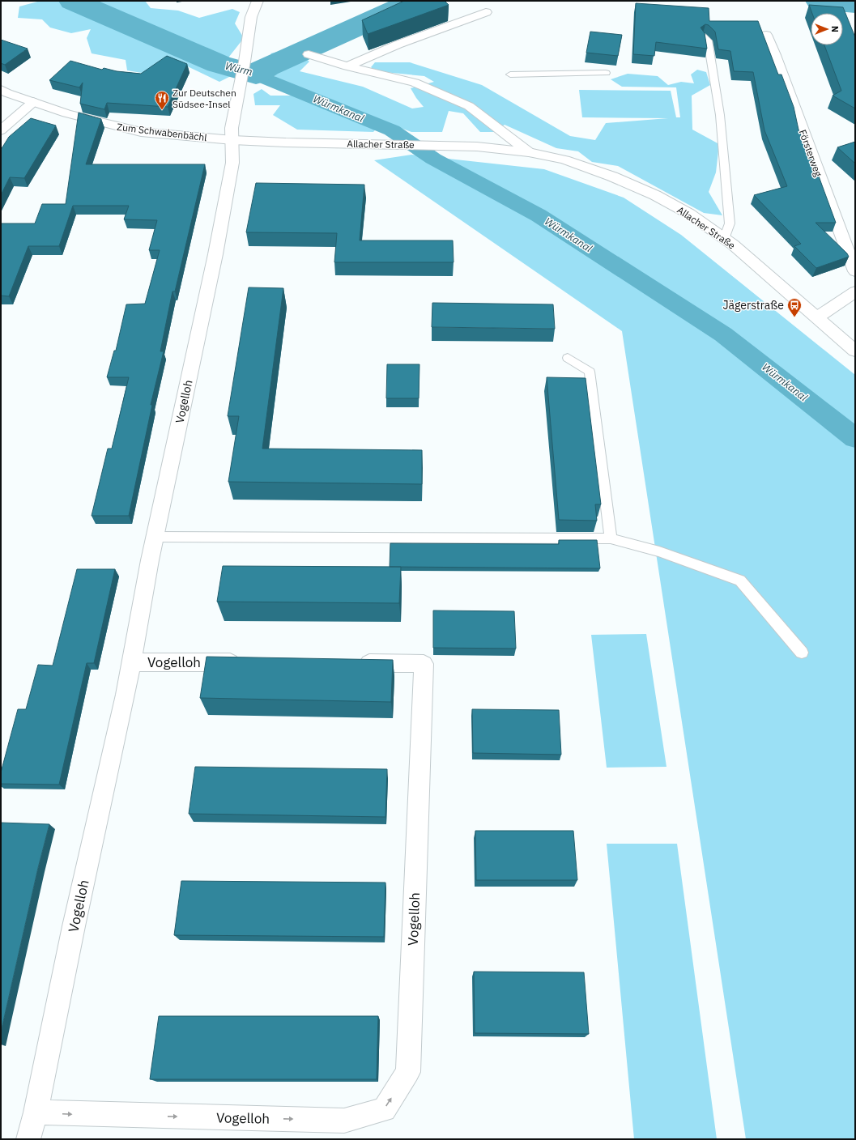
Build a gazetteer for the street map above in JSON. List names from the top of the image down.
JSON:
{
  "streets": {
    "street": [
      "Zum Schwabenbächl",
      "Allacher Straße",
      "Försterweg",
      "Vogelloh"
    ]
  },
  "crossings": [
    ["Zum Schwabenbächl", "Allacher Straße"],
    ["Zum Schwabenbächl", "Vogelloh"],
    ["Allacher Straße", "Vogelloh"]
  ],
  "water": ["Würm", "Würmkanal"],
  "places": {
    "restaurant": ["Zur Deutschen Südsee-Insel"],
    "bus stop": ["Jägerstraße"]
  },
  "north": "right"
}
